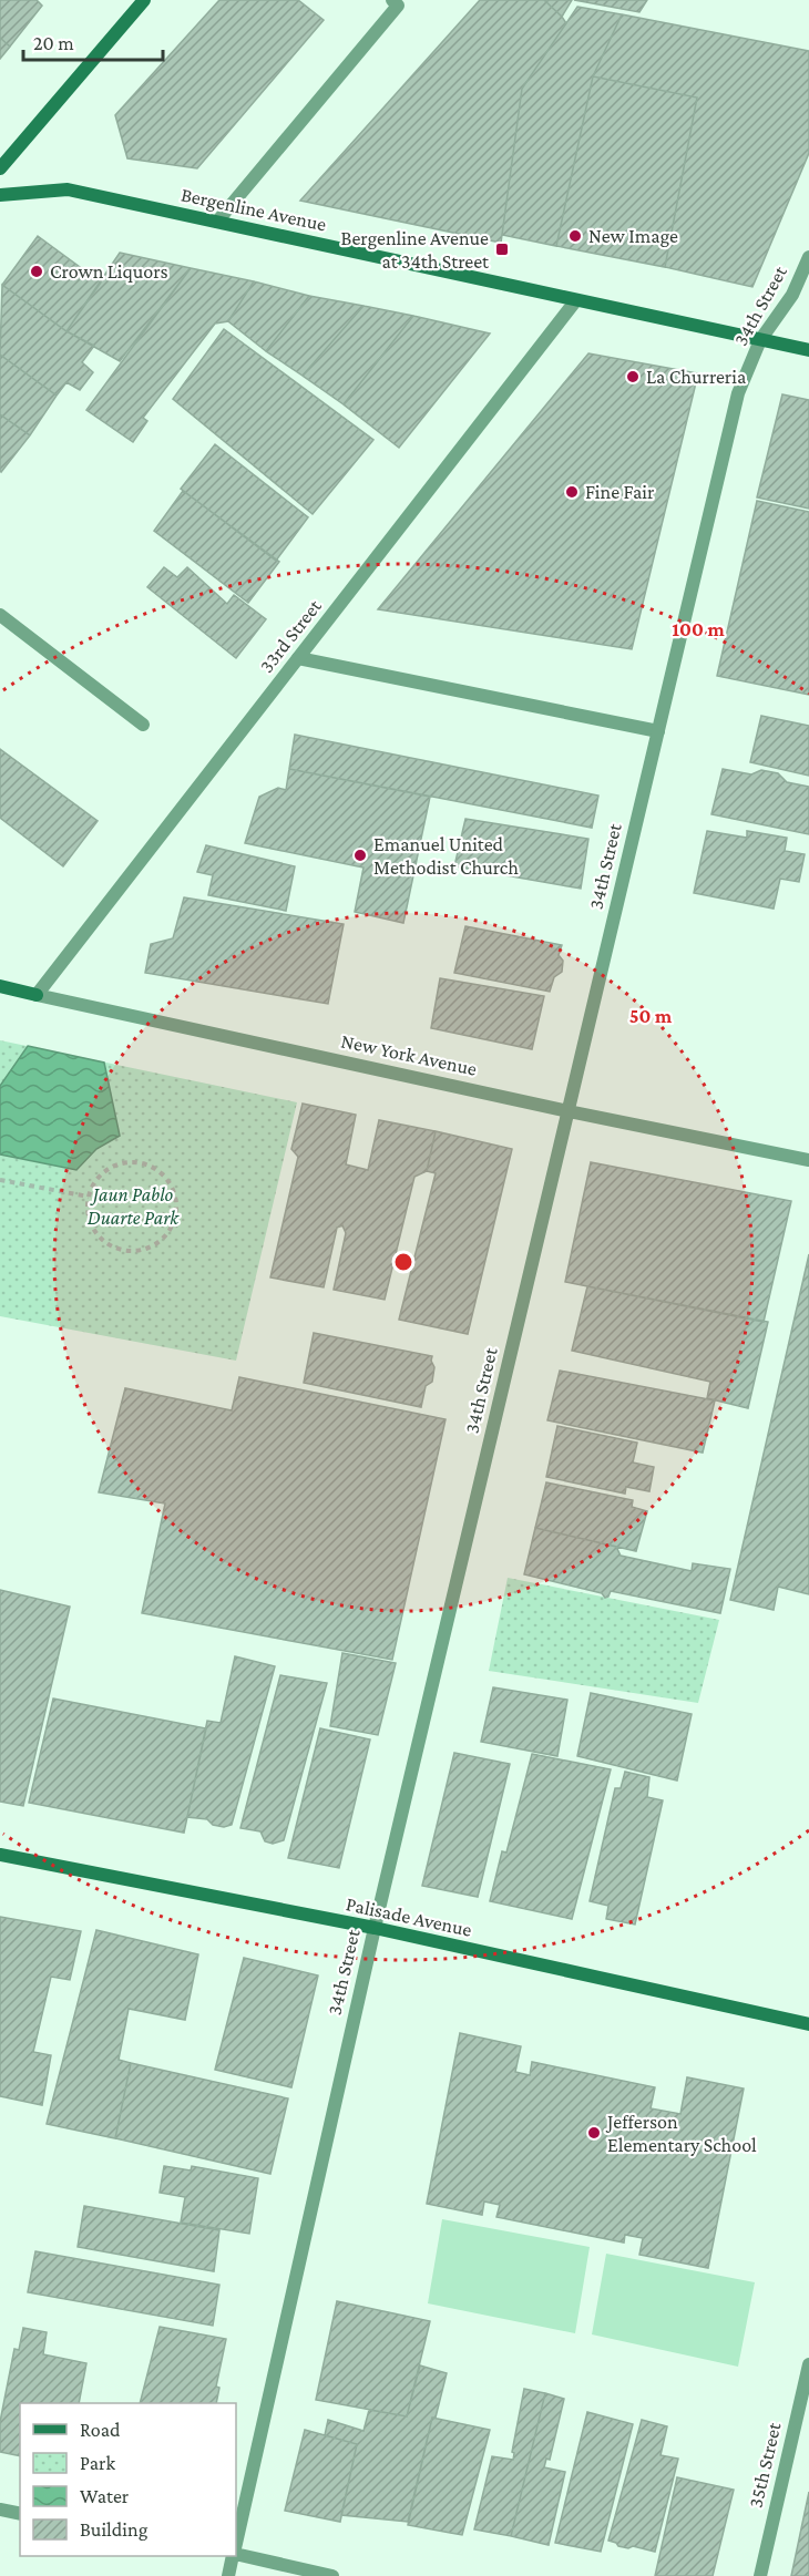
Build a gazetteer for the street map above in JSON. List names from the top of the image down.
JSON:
{
  "streets": {
    "street": [
      "Bergenline Avenue",
      "34th Street",
      "33rd Street",
      "New York Avenue",
      "Palisade Avenue",
      "35th Street"
    ]
  },
  "crossings": [
    ["Bergenline Avenue", "34th Street"],
    ["Bergenline Avenue", "33rd Street"],
    ["34th Street", "New York Avenue"],
    ["34th Street", "Palisade Avenue"],
    ["33rd Street", "New York Avenue"]
  ],
  "parks": ["Jaun Pablo Duarte Park"],
  "places": {
    "other": [
      "New Image",
      "Crown Liquors",
      "La Churreria",
      "Fine Fair",
      "Emanuel United Methodist Church",
      "Jefferson Elementary School"
    ],
    "transit": ["Bergenline Avenue at 34th Street"]
  },
  "legend": [
    "Road",
    "Park",
    "Water",
    "Building"
  ],
  "scale_bar": "20 m",
  "rings": ["100 m", "50 m"]
}
